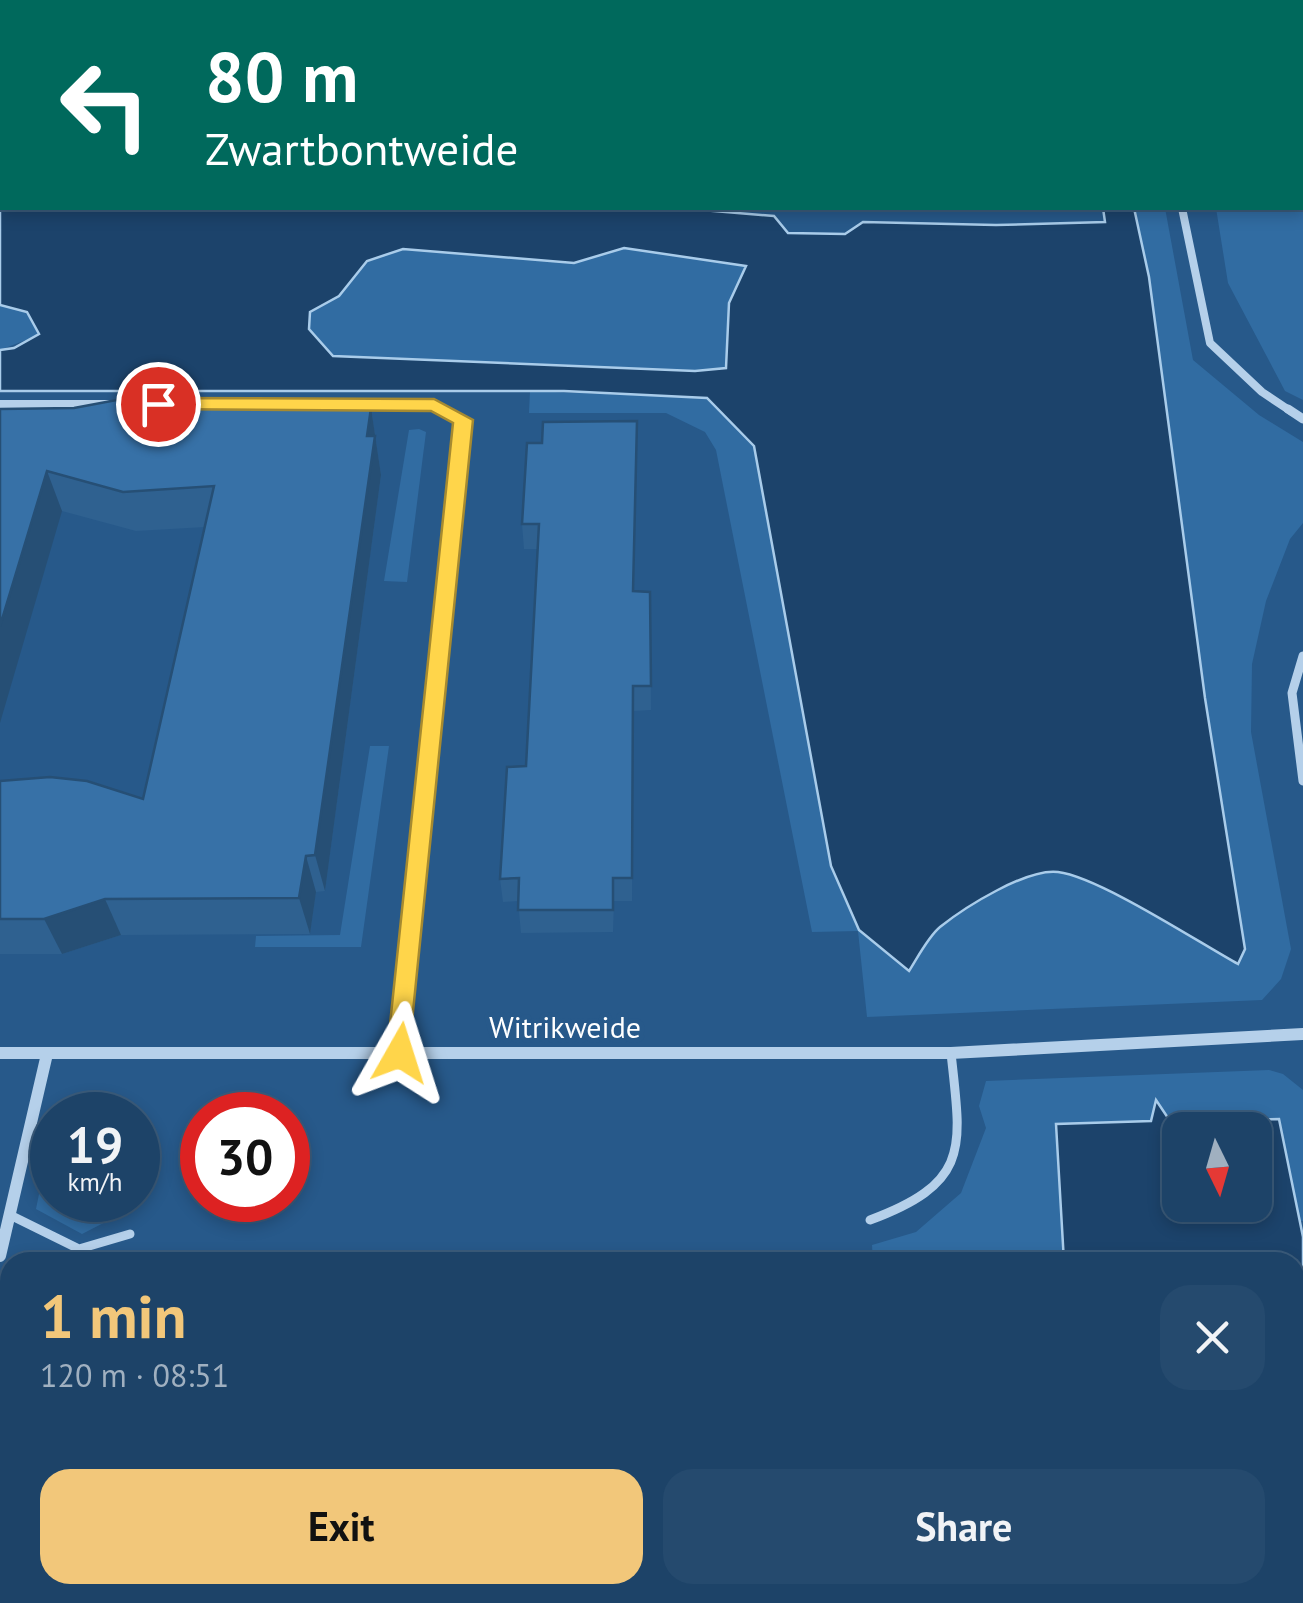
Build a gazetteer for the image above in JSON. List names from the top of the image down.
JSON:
{
  "streets": {
    "street": ["Witrikweide"]
  },
  "north": "bottom",
  "page": {
    "turn": ["80 m", "Zwartbontweide"],
    "speed": "19 km/h",
    "limit": "30",
    "heading": ["1 min", "120 m · 08:51"],
    "buttons": ["Exit", "Share"]
  }
}
